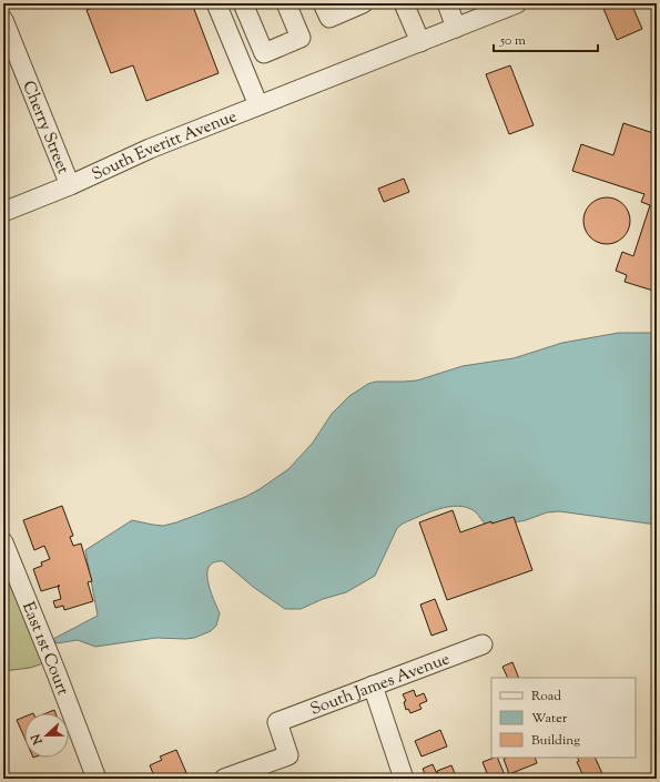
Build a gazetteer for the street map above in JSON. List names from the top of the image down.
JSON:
{
  "streets": {
    "street": [
      "Cherry Street",
      "South Everitt Avenue",
      "East 1st Court",
      "South James Avenue"
    ]
  },
  "crossings": [
    ["Cherry Street", "South Everitt Avenue"]
  ],
  "legend": ["Road", "Water", "Building"],
  "scale_bar": "50 m",
  "north": "left"
}
